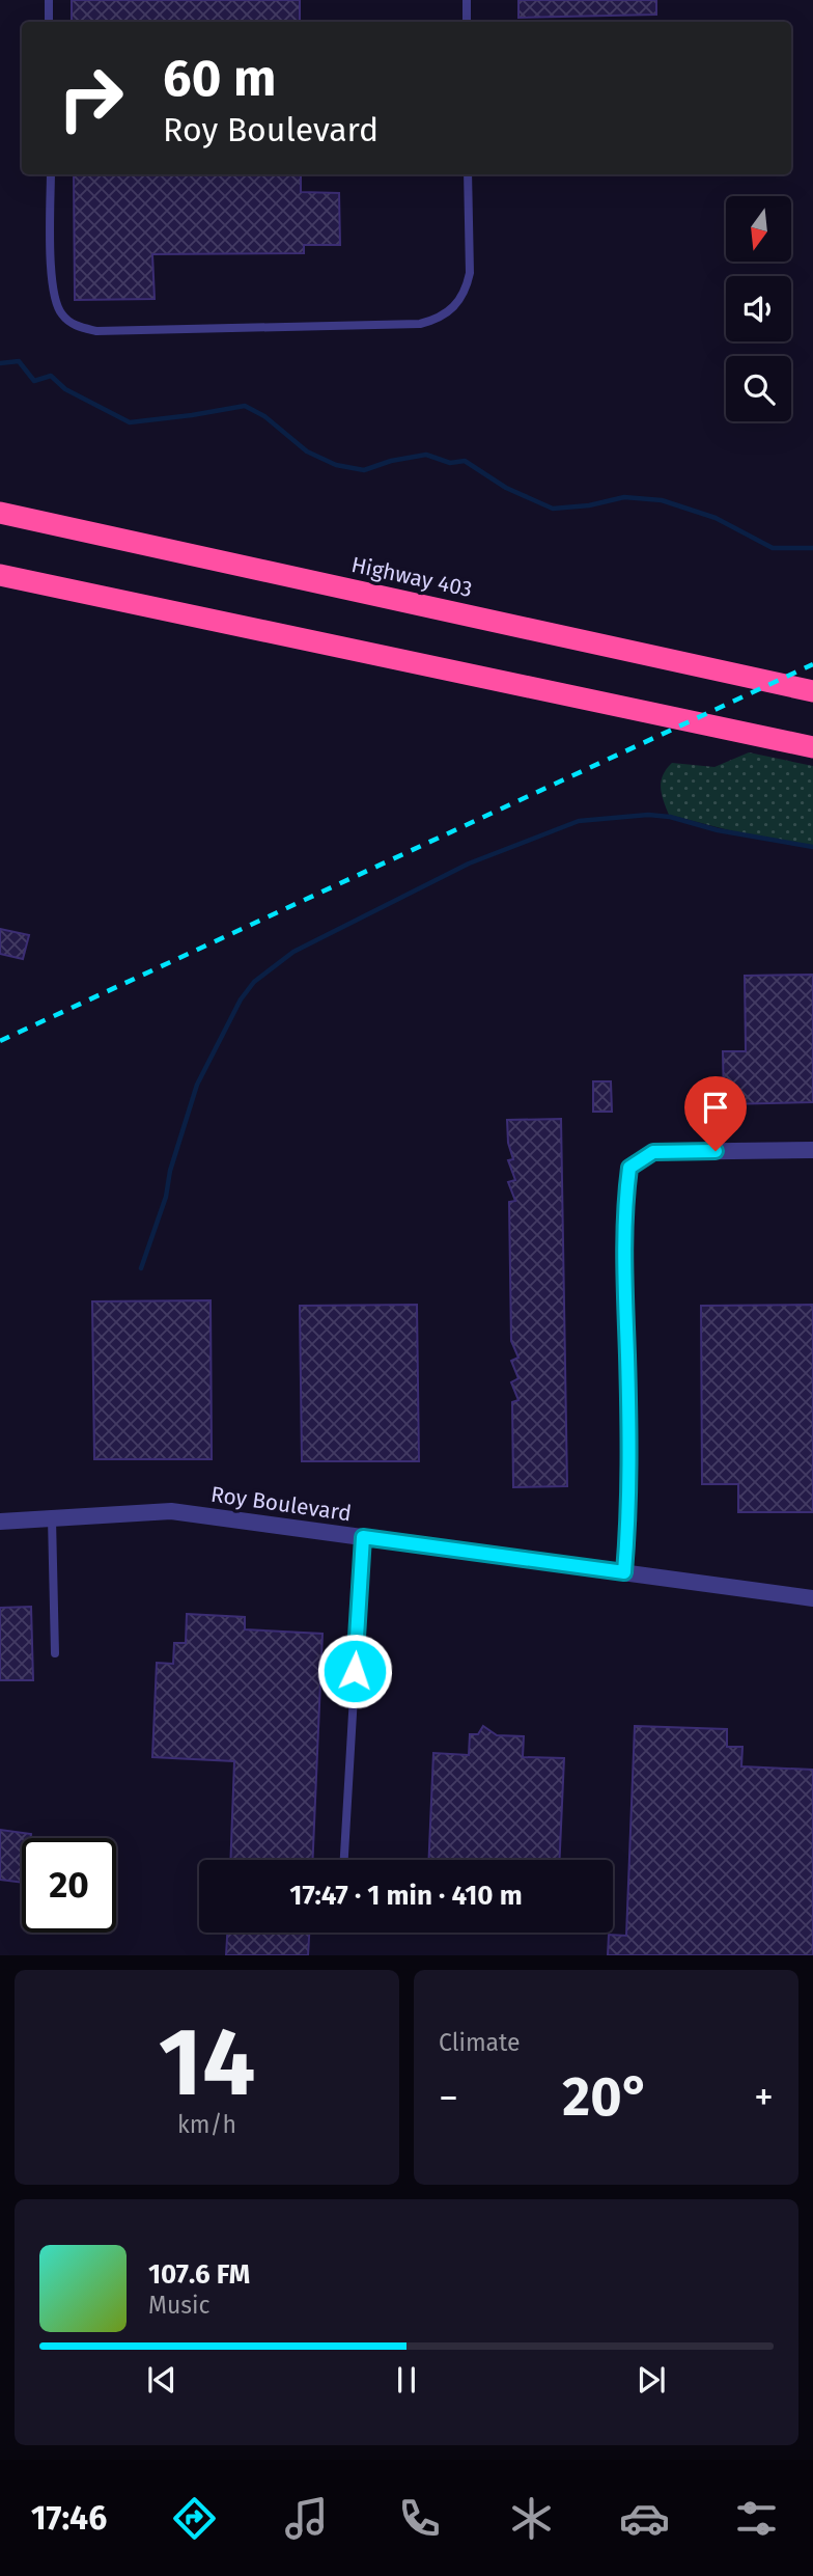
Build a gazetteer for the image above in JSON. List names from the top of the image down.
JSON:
{
  "streets": {
    "highway": ["Highway 403"],
    "street": ["Roy Boulevard"]
  },
  "north": "bottom",
  "page": {
    "turn": ["60 m", "Roy Boulevard"],
    "limit": "20",
    "trip": "17:47 · 1 min · 410 m",
    "tile": [
      ["14", "km/h"],
      "Climate"
    ],
    "heat": ["−", "20°", "+"],
    "song": ["107.6 FM", "Music"],
    "tabs": "17:46"
  }
}
